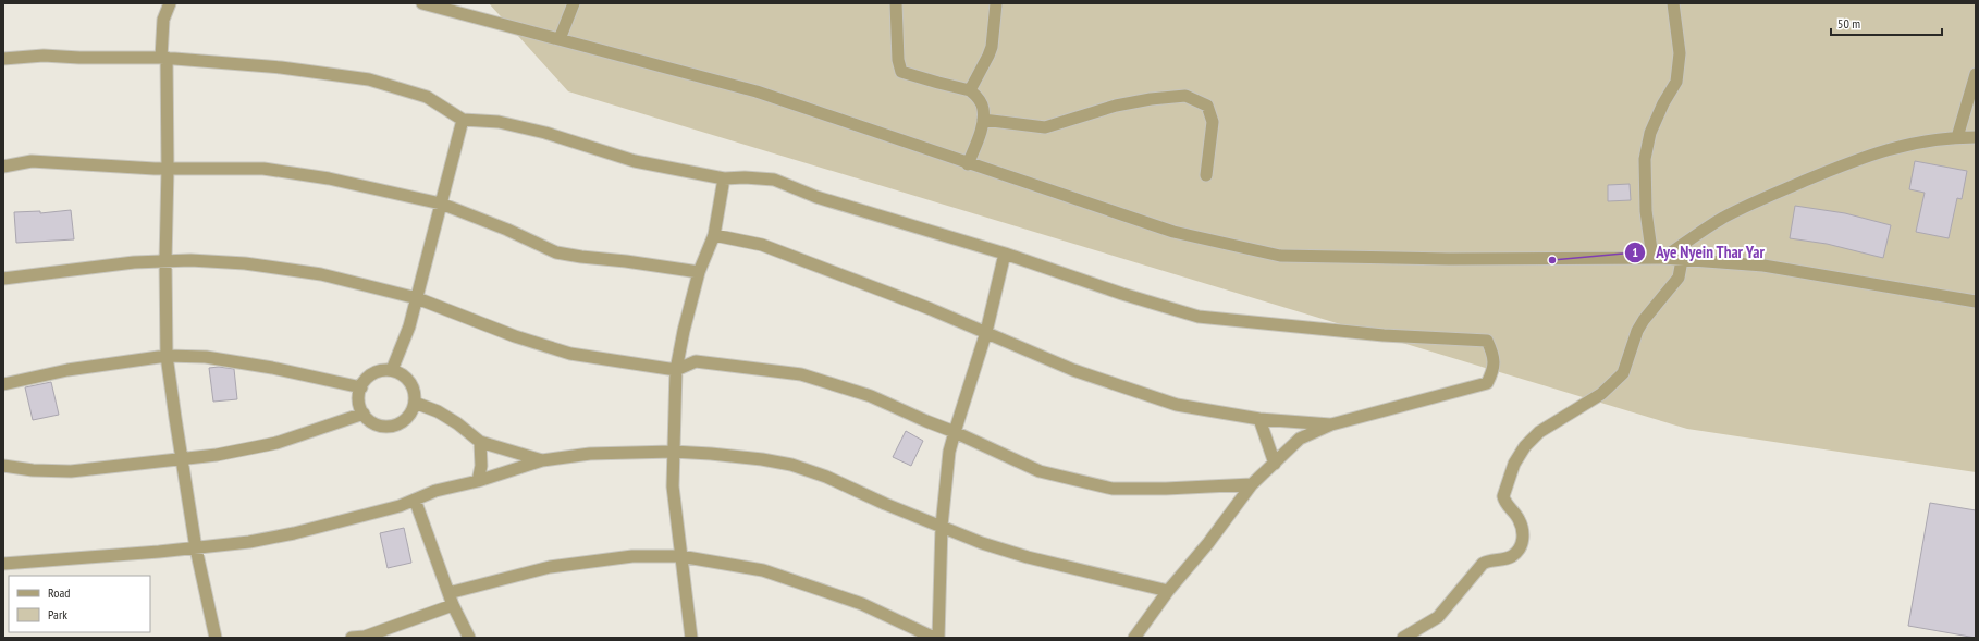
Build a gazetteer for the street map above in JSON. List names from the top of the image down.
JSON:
{
  "places": ["Aye Nyein Thar Yar"],
  "legend": ["Road", "Park"],
  "scale_bar": "50 m"
}
